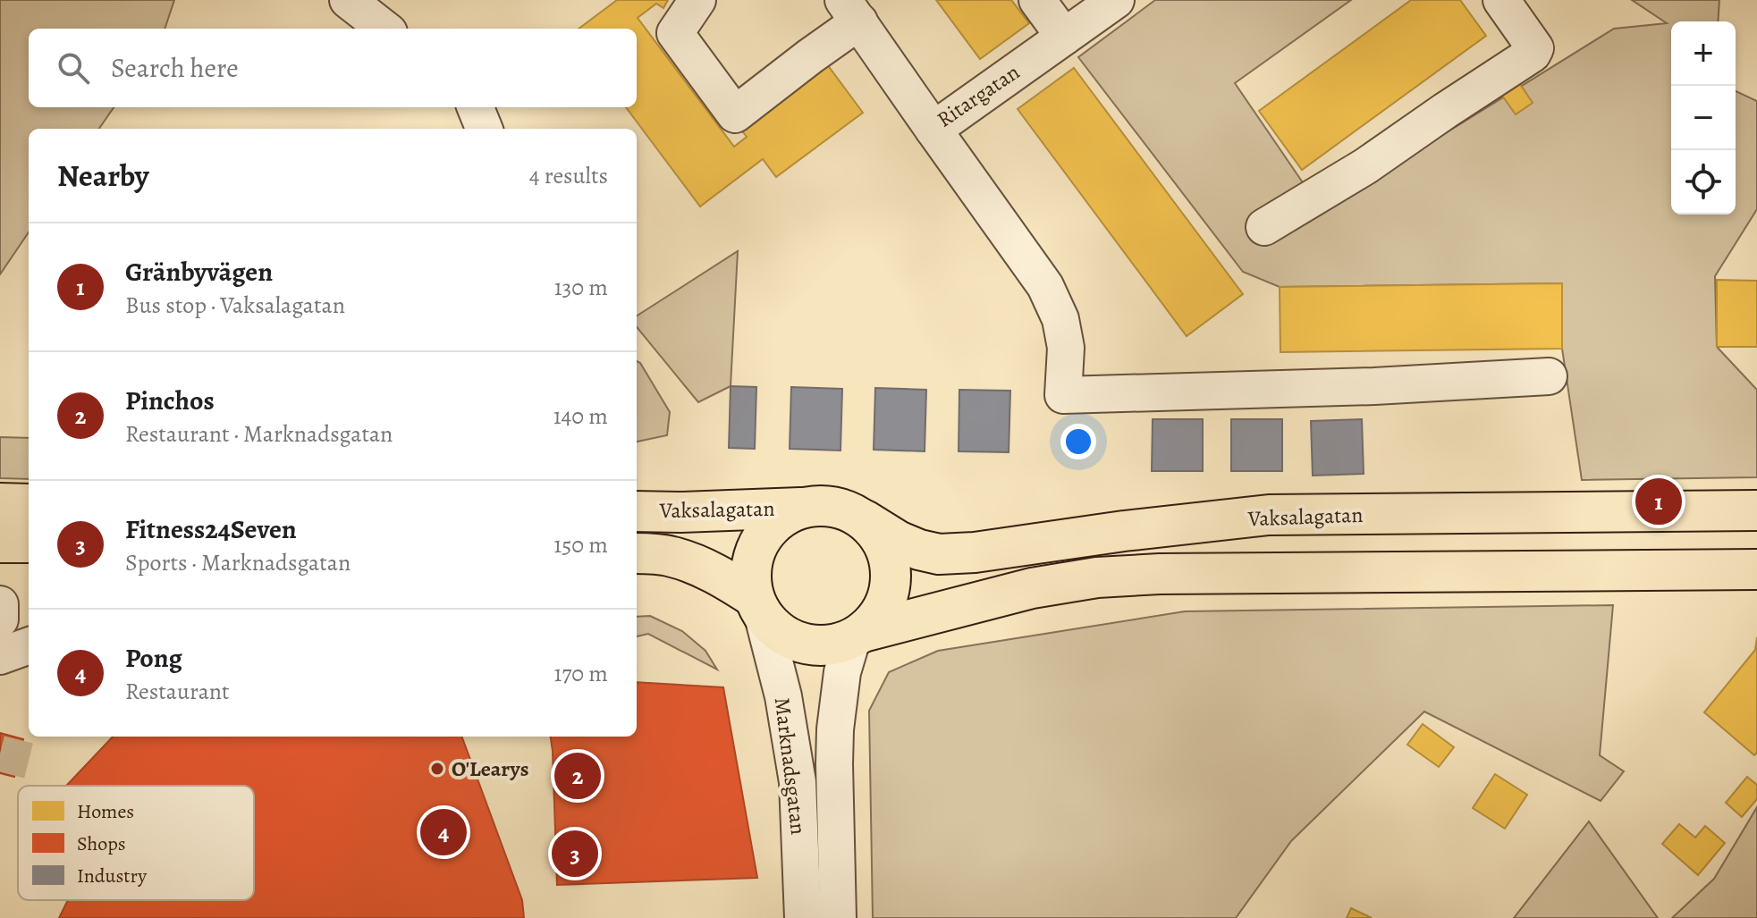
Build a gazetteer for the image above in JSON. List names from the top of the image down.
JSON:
{
  "streets": {
    "main road": ["Vaksalagatan"],
    "street": ["Ritargatan", "Marknadsgatan"]
  },
  "crossings": [
    ["Vaksalagatan", "Marknadsgatan"]
  ],
  "places": ["O'Learys"],
  "legend": ["Homes", "Shops", "Industry"],
  "page": {
    "map_buttons": ["+", "−"],
    "search": "Search here",
    "heading": ["Nearby", "4 results"],
    "list": [
      {
        "mark": "1",
        "name": "Gränbyvägen",
        "note": "Bus stop · Vaksalagatan",
        "value": "130 m"
      },
      {
        "mark": "2",
        "name": "Pinchos",
        "note": "Restaurant · Marknadsgatan",
        "value": "140 m"
      },
      {
        "mark": "3",
        "name": "Fitness24Seven",
        "note": "Sports · Marknadsgatan",
        "value": "150 m"
      },
      {
        "mark": "4",
        "name": "Pong",
        "note": "Restaurant",
        "value": "170 m"
      }
    ],
    "pins": [
      "1",
      "2",
      "4",
      "3"
    ]
  }
}
